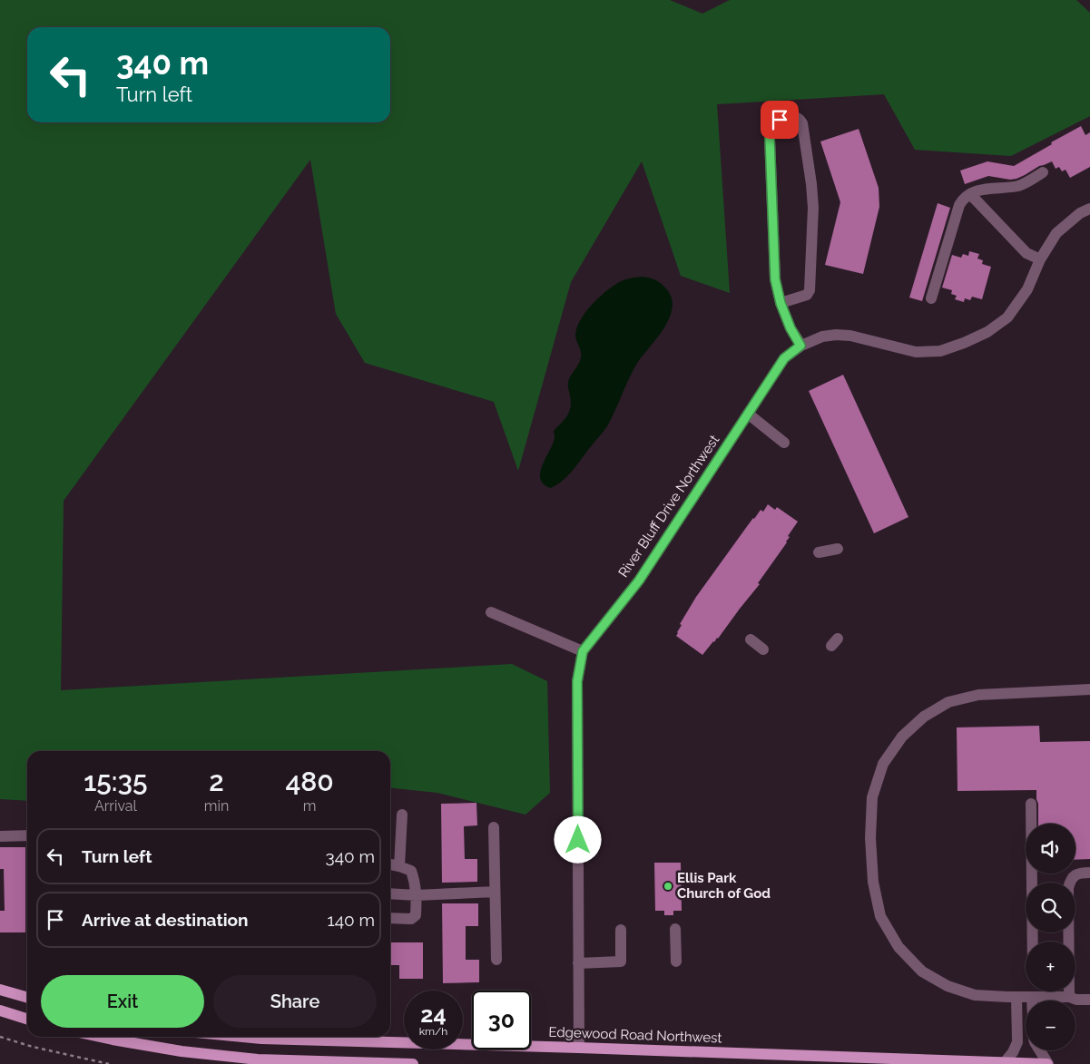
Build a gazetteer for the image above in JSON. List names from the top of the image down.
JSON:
{
  "streets": {
    "main road": ["Edgewood Road Northwest"],
    "street": ["River Bluff Drive Northwest"]
  },
  "crossings": [
    ["River Bluff Drive Northwest", "Edgewood Road Northwest"]
  ],
  "places": ["Ellis Park Church of God"],
  "page": {
    "turn": ["340 m", "Turn left"],
    "eta": [
      "15:35",
      "Arrival",
      "2",
      "min",
      "480",
      "m"
    ],
    "map_buttons": ["+", "−"],
    "list": [
      {
        "name": "Turn left",
        "value": "340 m"
      },
      {
        "name": "Arrive at destination",
        "value": "140 m"
      }
    ],
    "buttons": ["Exit", "Share"],
    "speed": "24 km/h",
    "limit": "30"
  }
}
